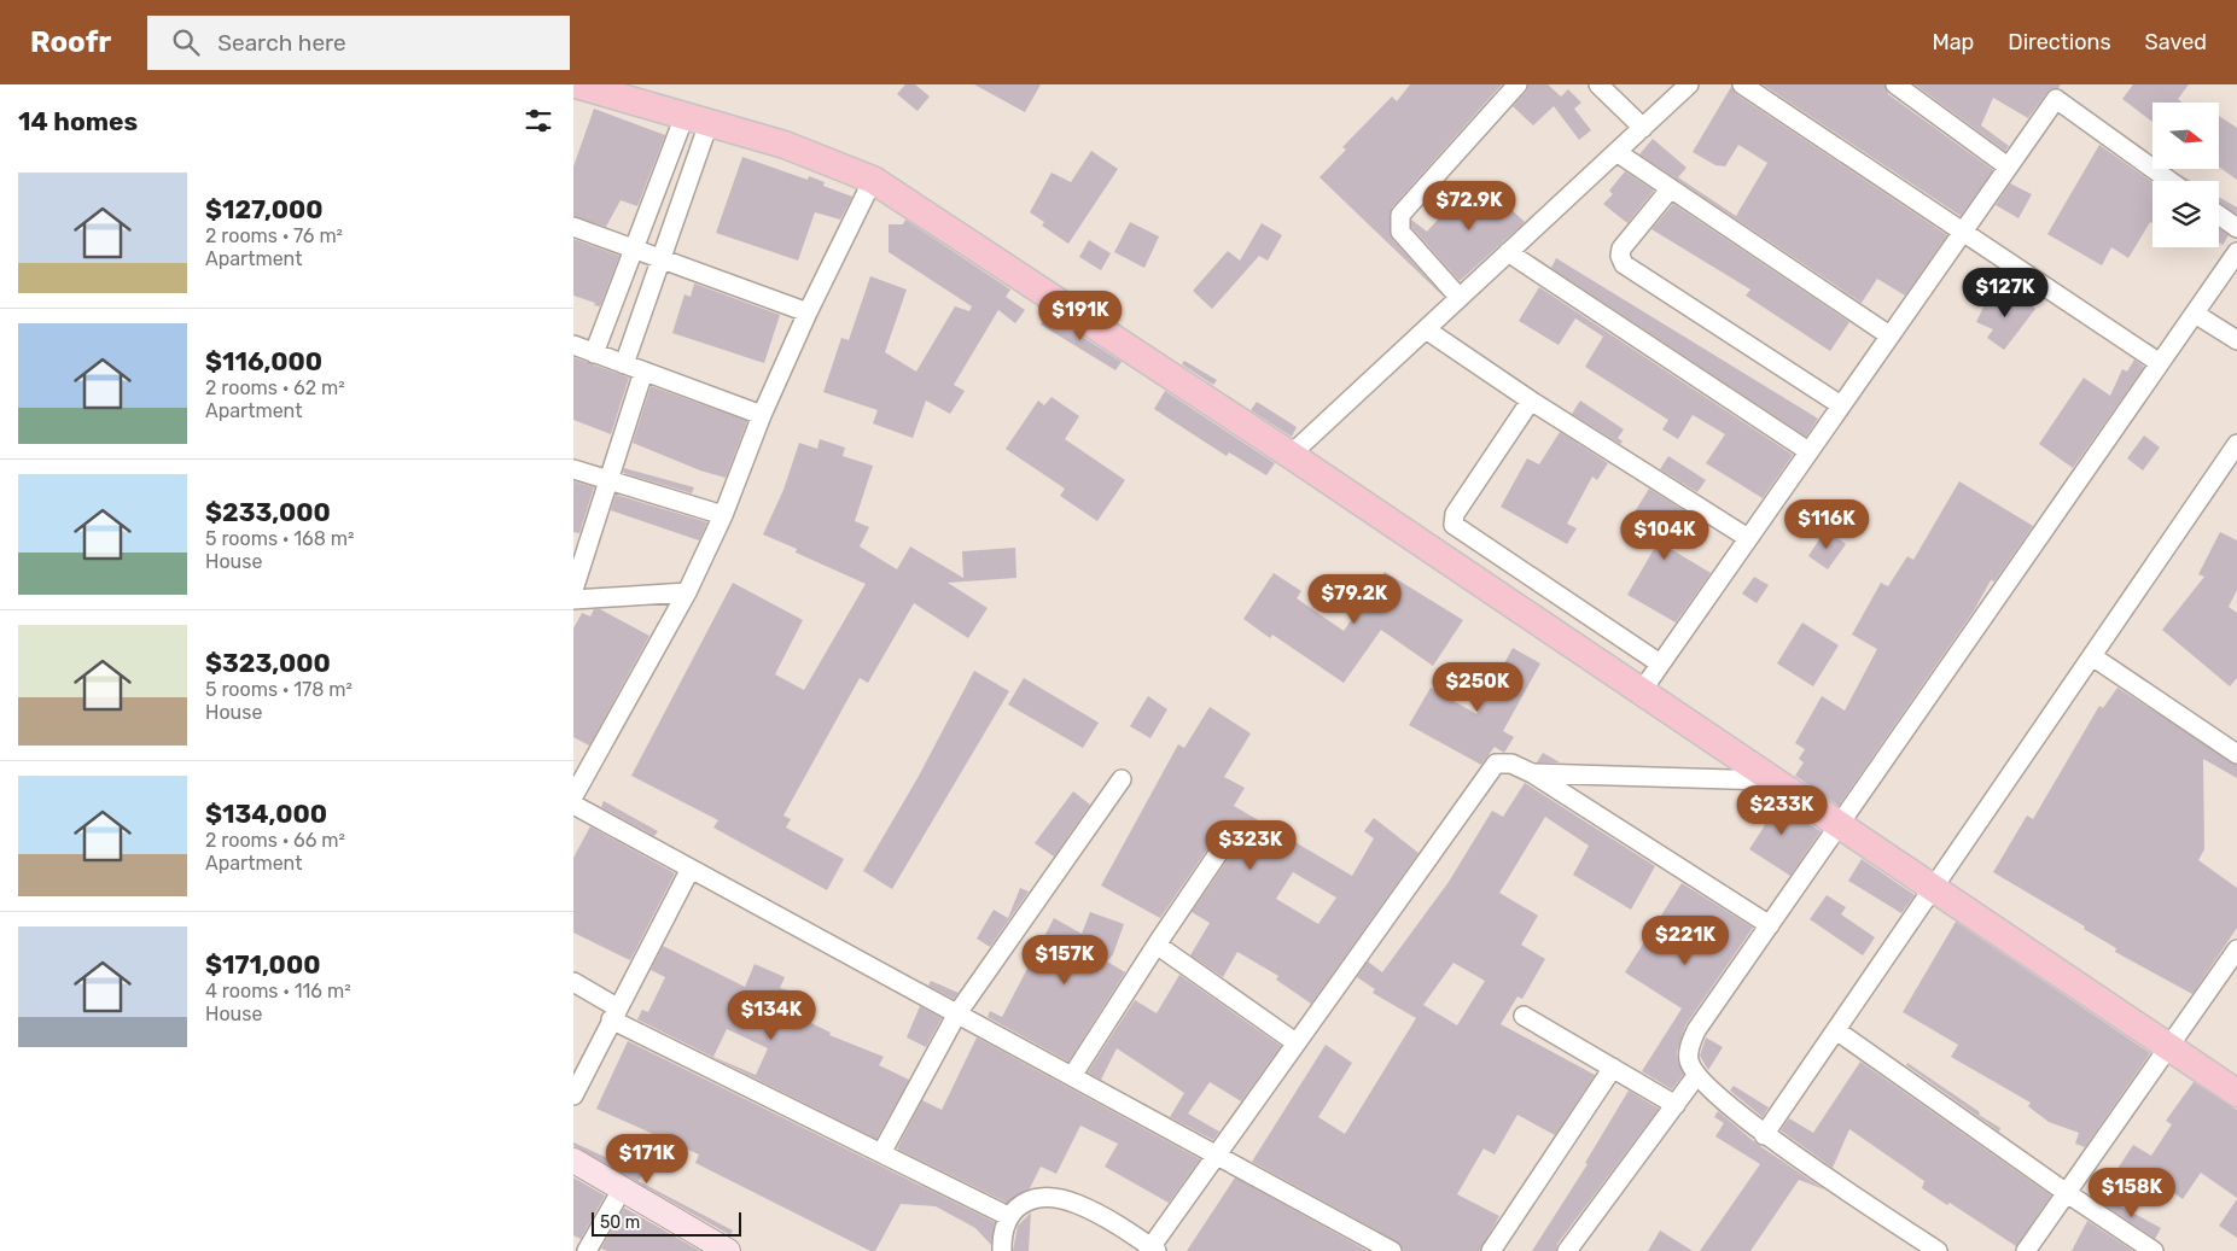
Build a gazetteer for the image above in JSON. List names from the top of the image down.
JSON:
{
  "scale_bar": "50 m",
  "north": "right",
  "page": {
    "header": "Roofr",
    "search": "Search here",
    "nav": ["Map", "Directions", "Saved"],
    "heading": "14 homes",
    "list": [
      {
        "name": "$127,000",
        "note": "2 rooms · 76 m² · Apartment"
      },
      {
        "name": "$116,000",
        "note": "2 rooms · 62 m² · Apartment"
      },
      {
        "name": "$233,000",
        "note": "5 rooms · 168 m² · House"
      },
      {
        "name": "$323,000",
        "note": "5 rooms · 178 m² · House"
      },
      {
        "name": "$134,000",
        "note": "2 rooms · 66 m² · Apartment"
      },
      {
        "name": "$171,000",
        "note": "4 rooms · 116 m² · House"
      }
    ],
    "price": [
      "$72.9K",
      "$127K",
      "$191K",
      "$116K",
      "$104K",
      "$79.2K",
      "$250K",
      "$233K",
      "$323K",
      "$221K",
      "$157K",
      "$134K",
      "$171K",
      "$158K"
    ],
    "scale": "50 m"
  }
}
